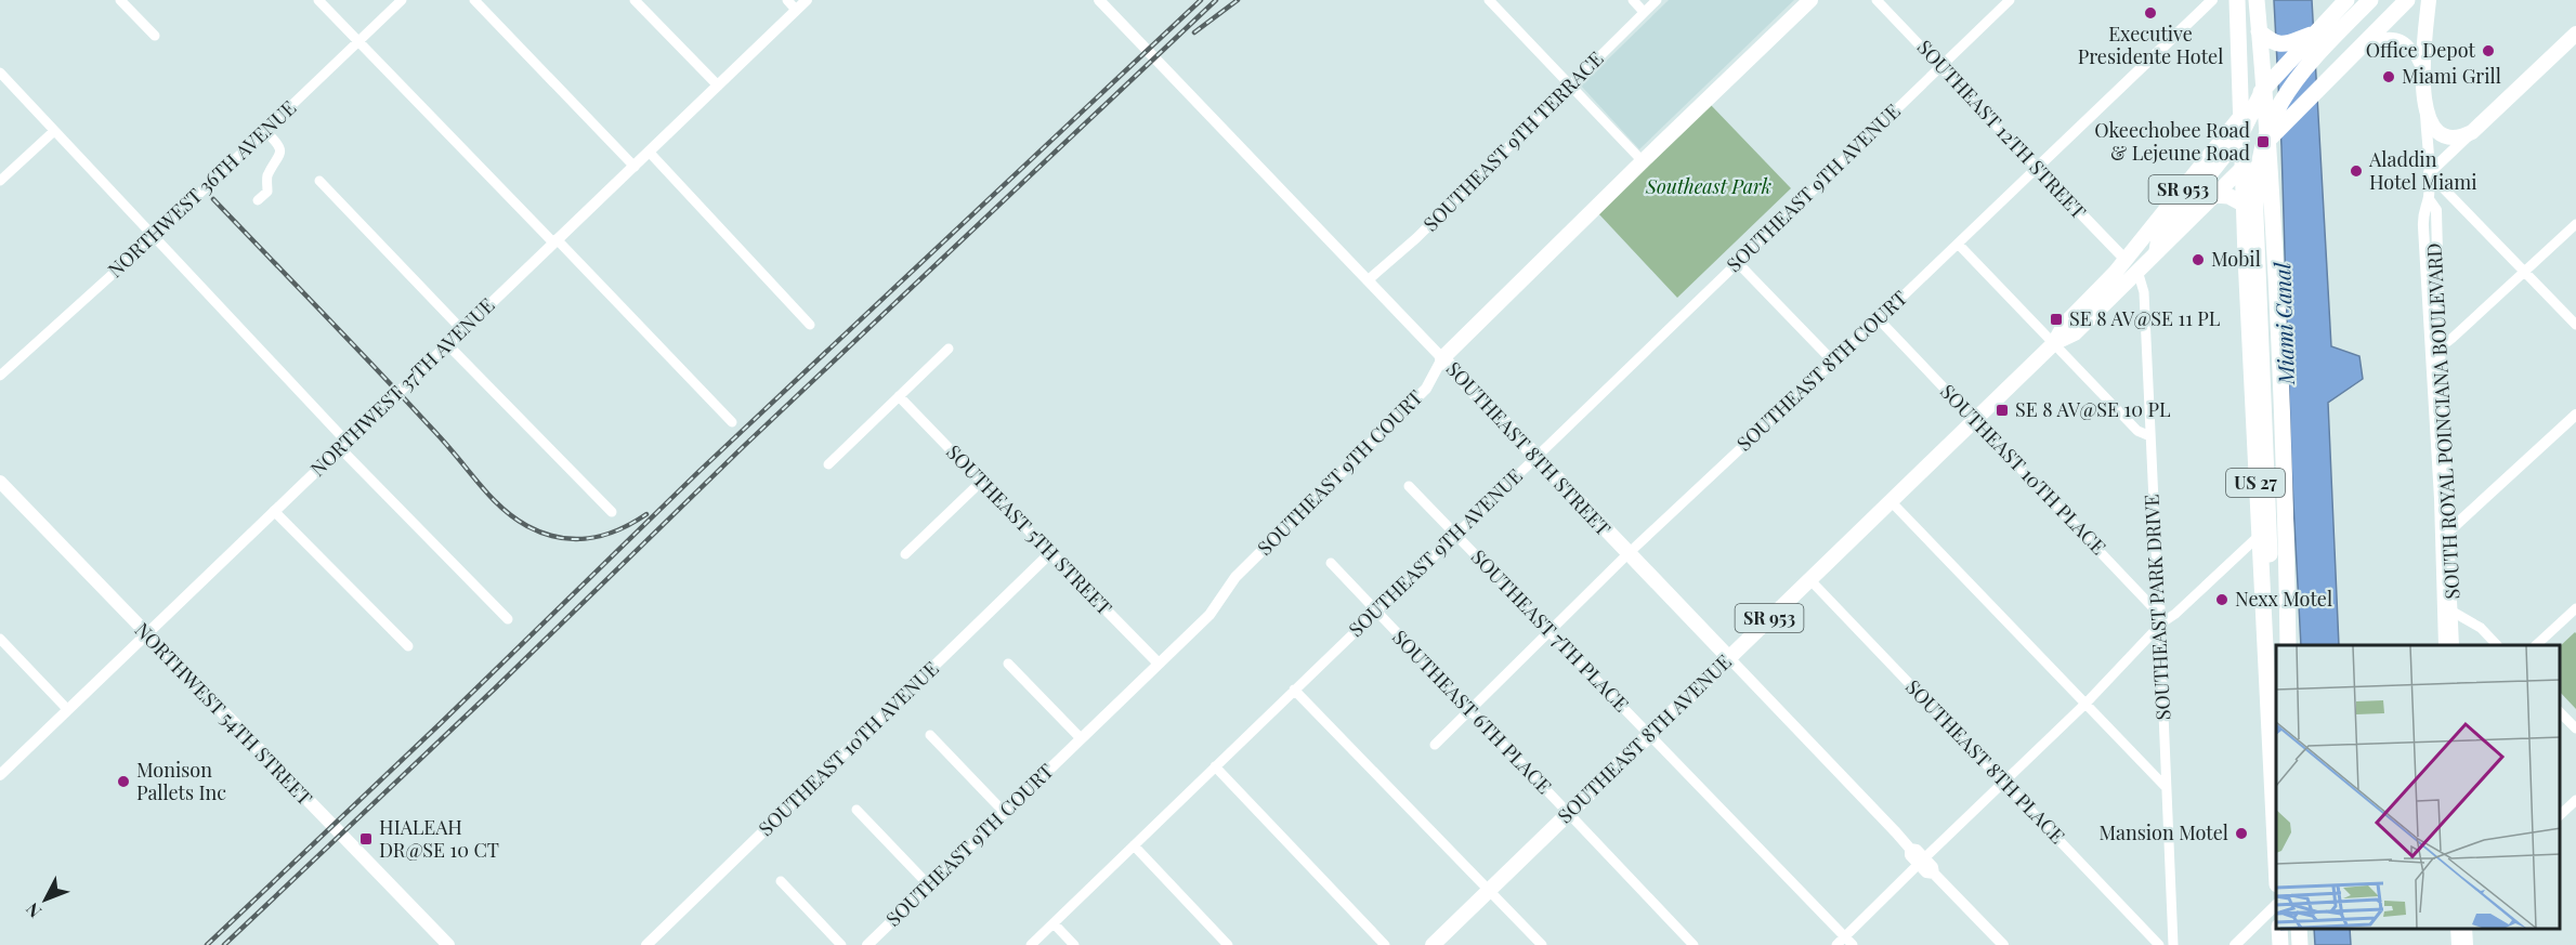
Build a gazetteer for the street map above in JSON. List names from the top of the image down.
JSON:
{
  "streets": {
    "highway": ["SR 953", "US 27"],
    "main road": [
      "SOUTH ROYAL POINCIANA BOULEVARD",
      "SOUTHEAST 8TH STREET",
      "SOUTHEAST 9TH COURT",
      "NORTHWEST 54TH STREET",
      "SOUTHEAST 8TH AVENUE"
    ],
    "street": [
      "SOUTHEAST 12TH STREET",
      "SOUTHEAST 9TH TERRACE",
      "SOUTHEAST 9TH AVENUE",
      "NORTHWEST 36TH AVENUE",
      "SOUTHEAST 8TH COURT",
      "NORTHWEST 37TH AVENUE",
      "SOUTHEAST 10TH PLACE",
      "SOUTHEAST 5TH STREET",
      "SOUTHEAST PARK DRIVE",
      "SOUTHEAST 7TH PLACE",
      "SOUTHEAST 6TH PLACE",
      "SOUTHEAST 10TH AVENUE",
      "SOUTHEAST 8TH PLACE"
    ]
  },
  "crossings": [
    ["SOUTHEAST 12TH STREET", "SOUTHEAST 9TH AVENUE"],
    ["SOUTHEAST 12TH STREET", "SR 953"],
    ["SOUTHEAST 12TH STREET", "SOUTHEAST 8TH COURT"],
    ["SOUTHEAST 9TH TERRACE", "SOUTHEAST 8TH STREET"],
    ["SOUTHEAST 9TH AVENUE", "SOUTHEAST 8TH STREET"],
    ["SOUTHEAST 9TH AVENUE", "SOUTHEAST 7TH PLACE"],
    ["SOUTHEAST 9TH AVENUE", "SOUTHEAST 6TH PLACE"],
    ["SR 953", "SOUTH ROYAL POINCIANA BOULEVARD"],
    ["SR 953", "US 27"],
    ["SR 953", "SOUTHEAST PARK DRIVE"],
    ["SR 953", "SOUTHEAST 8TH AVENUE"],
    ["SOUTHEAST 8TH COURT", "SOUTHEAST 8TH STREET"],
    ["SOUTHEAST 8TH COURT", "SOUTHEAST 10TH PLACE"],
    ["SOUTHEAST 8TH COURT", "SOUTHEAST 7TH PLACE"],
    ["SOUTHEAST 8TH COURT", "SOUTHEAST 6TH PLACE"],
    ["NORTHWEST 37TH AVENUE", "NORTHWEST 54TH STREET"],
    ["SOUTHEAST 8TH STREET", "SOUTHEAST 9TH COURT"],
    ["SOUTHEAST 8TH STREET", "SOUTHEAST 8TH AVENUE"],
    ["SOUTHEAST 10TH PLACE", "SOUTHEAST PARK DRIVE"],
    ["SOUTHEAST 10TH PLACE", "SOUTHEAST 8TH AVENUE"],
    ["SOUTHEAST 9TH COURT", "SOUTHEAST 5TH STREET"],
    ["SOUTHEAST 5TH STREET", "SOUTHEAST 10TH AVENUE"],
    ["SOUTHEAST 7TH PLACE", "SOUTHEAST 8TH AVENUE"],
    ["SOUTHEAST 6TH PLACE", "SOUTHEAST 8TH AVENUE"],
    ["SOUTHEAST 8TH AVENUE", "SOUTHEAST 8TH PLACE"]
  ],
  "water": ["Miami Canal"],
  "parks": ["Southeast Park"],
  "places": {
    "other": [
      "Executive Presidente Hotel",
      "Office Depot",
      "Miami Grill",
      "Aladdin Hotel Miami",
      "Mobil",
      "Nexx Motel",
      "Monison Pallets Inc",
      "Mansion Motel"
    ],
    "transit": [
      "Okeechobee Road & Lejeune Road",
      "SE 8 AV@SE 11 PL",
      "SE 8 AV@SE 10 PL",
      "HIALEAH DR@SE 10 CT"
    ]
  },
  "north": "bottom left"
}
